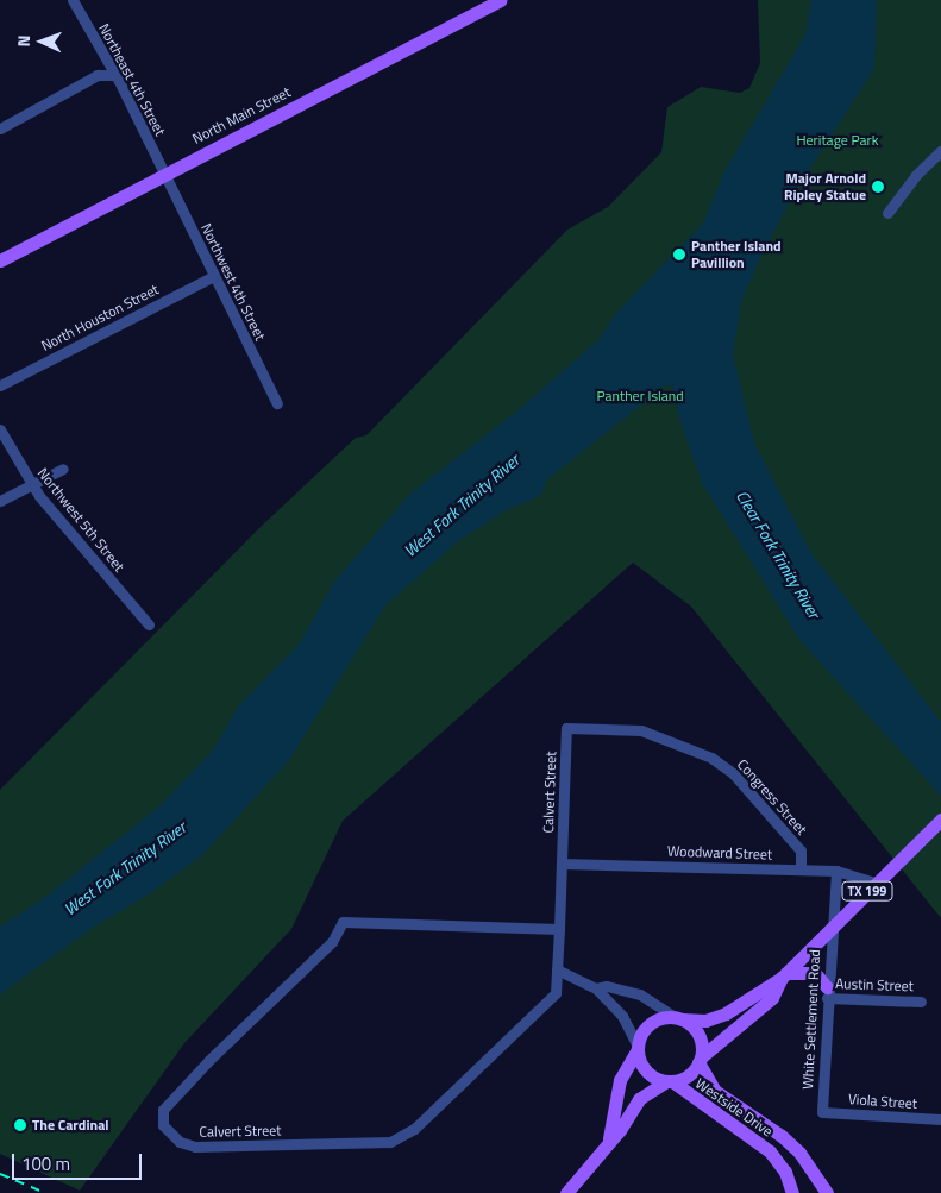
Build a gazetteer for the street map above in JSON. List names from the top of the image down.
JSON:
{
  "streets": {
    "main road": ["North Main Street", "TX 199", "Westside Drive"],
    "street": [
      "Northeast 4th Street",
      "Northwest 4th Street",
      "North Houston Street",
      "Northwest 5th Street",
      "Calvert Street",
      "Congress Street",
      "Woodward Street",
      "Austin Street",
      "White Settlement Road",
      "Viola Street"
    ]
  },
  "crossings": [
    ["Northeast 4th Street", "North Main Street"],
    ["Northeast 4th Street", "Northwest 4th Street"],
    ["North Main Street", "Northwest 4th Street"],
    ["Northwest 4th Street", "North Houston Street"],
    ["Calvert Street", "Congress Street"],
    ["Calvert Street", "Woodward Street"],
    ["Congress Street", "Woodward Street"],
    ["Woodward Street", "TX 199"],
    ["Woodward Street", "White Settlement Road"],
    ["TX 199", "White Settlement Road"],
    ["TX 199", "Westside Drive"],
    ["Austin Street", "White Settlement Road"],
    ["White Settlement Road", "Viola Street"]
  ],
  "water": ["West Fork Trinity River", "Clear Fork Trinity River"],
  "parks": ["Heritage Park", "Panther Island"],
  "places": ["Major Arnold Ripley Statue", "Panther Island Pavillion", "The Cardinal"],
  "scale_bar": "100 m",
  "north": "left"
}
